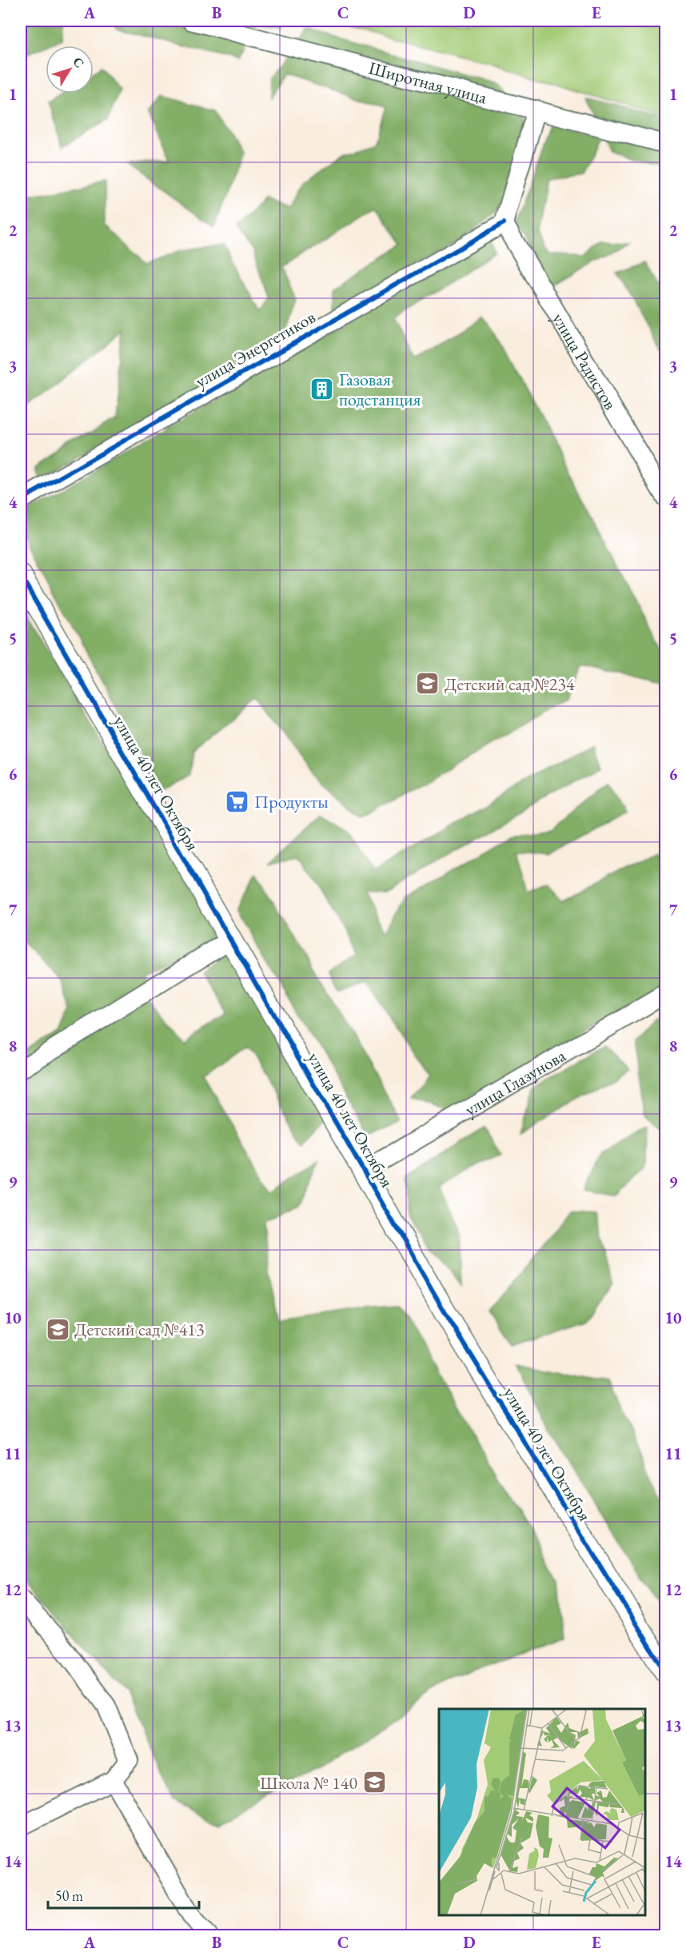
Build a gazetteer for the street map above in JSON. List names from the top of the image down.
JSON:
{
  "streets": {
    "street": [
      "Широтная улица",
      "улица Энергетиков",
      "улица Радистов",
      "улица 40 лет Октября",
      "улица Глазунова"
    ]
  },
  "crossings": [
    ["улица Энергетиков", "улица Радистов"],
    ["улица 40 лет Октября", "улица Глазунова"]
  ],
  "places": {
    "building": ["Газовая подстанция"],
    "school or university": ["Детский сад №234", "Детский сад №413", "Школа № 140"],
    "supermarket": ["Продукты"]
  },
  "scale_bar": "50 m",
  "north": "top right",
  "grid": {
    "columns": [
      "A",
      "B",
      "C",
      "D",
      "E"
    ],
    "rows": [
      "1",
      "2",
      "3",
      "4",
      "5",
      "6",
      "7",
      "8",
      "9",
      "10",
      "11",
      "12",
      "13",
      "14"
    ]
  }
}
